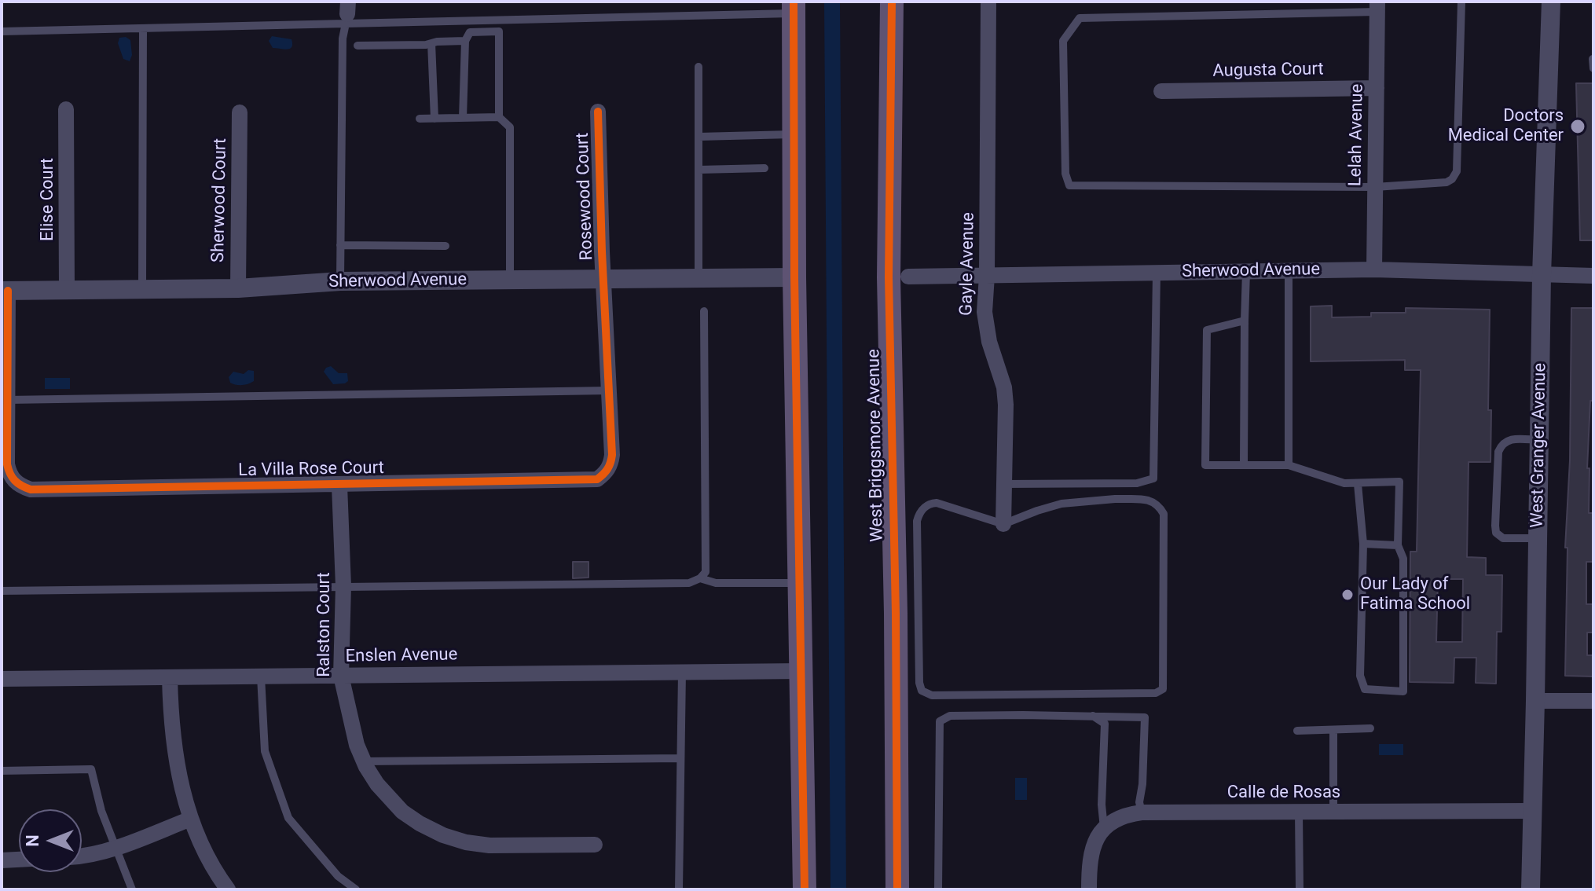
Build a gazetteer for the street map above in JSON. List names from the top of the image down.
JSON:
{
  "streets": {
    "main road": ["West Briggsmore Avenue"],
    "street": [
      "Augusta Court",
      "Lelah Avenue",
      "Rosewood Court",
      "Elise Court",
      "Sherwood Court",
      "Gayle Avenue",
      "Sherwood Avenue",
      "West Granger Avenue",
      "La Villa Rose Court",
      "Ralston Court",
      "Enslen Avenue",
      "Calle de Rosas"
    ]
  },
  "crossings": [
    ["Augusta Court", "Lelah Avenue"],
    ["Lelah Avenue", "Sherwood Avenue"],
    ["Rosewood Court", "Sherwood Avenue"],
    ["Rosewood Court", "La Villa Rose Court"],
    ["Elise Court", "Sherwood Avenue"],
    ["Sherwood Court", "Sherwood Avenue"],
    ["Gayle Avenue", "Sherwood Avenue"],
    ["Sherwood Avenue", "West Granger Avenue"],
    ["Sherwood Avenue", "La Villa Rose Court"],
    ["West Granger Avenue", "Calle de Rosas"],
    ["La Villa Rose Court", "Ralston Court"],
    ["Ralston Court", "Enslen Avenue"]
  ],
  "places": ["Doctors Medical Center", "Our Lady of Fatima School"],
  "north": "left"
}
